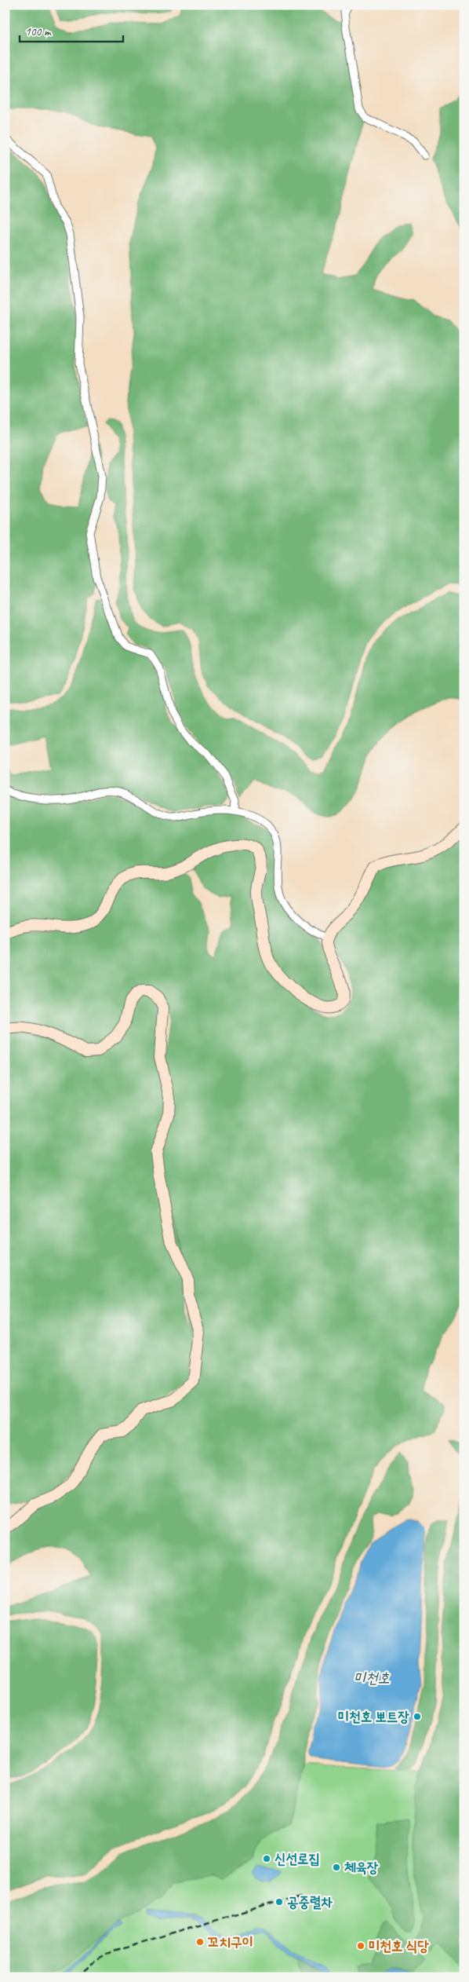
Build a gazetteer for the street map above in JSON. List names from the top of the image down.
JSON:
{
  "water": ["미천호"],
  "places": [
    "미천호 뽀트장",
    "신선로집",
    "체육장",
    "공중렬차",
    "꼬치구이",
    "미천호 식당"
  ],
  "scale_bar": "100 m"
}
